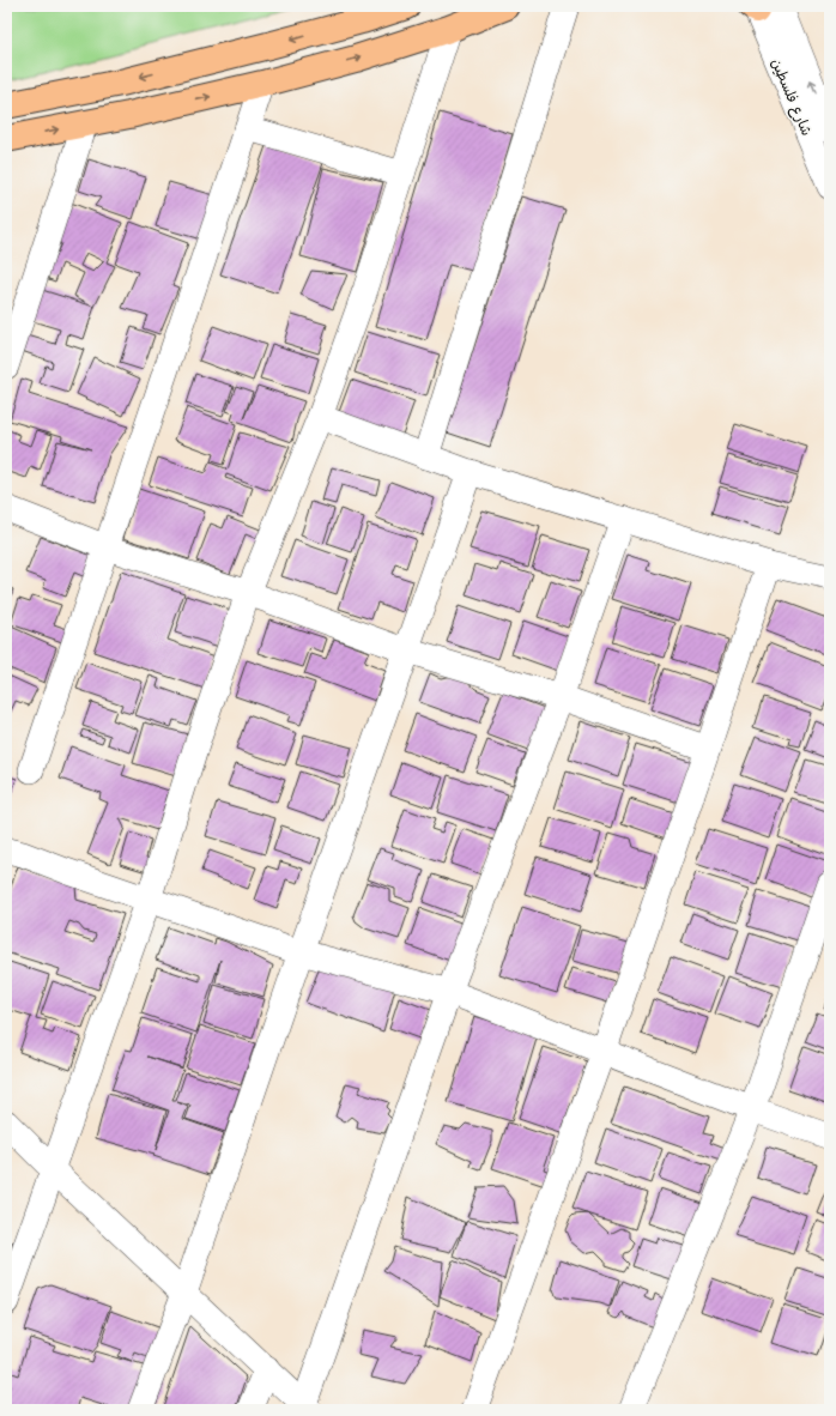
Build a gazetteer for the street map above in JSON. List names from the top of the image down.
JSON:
{
  "streets": {
    "street": ["شارع فلسطين"]
  }
}
